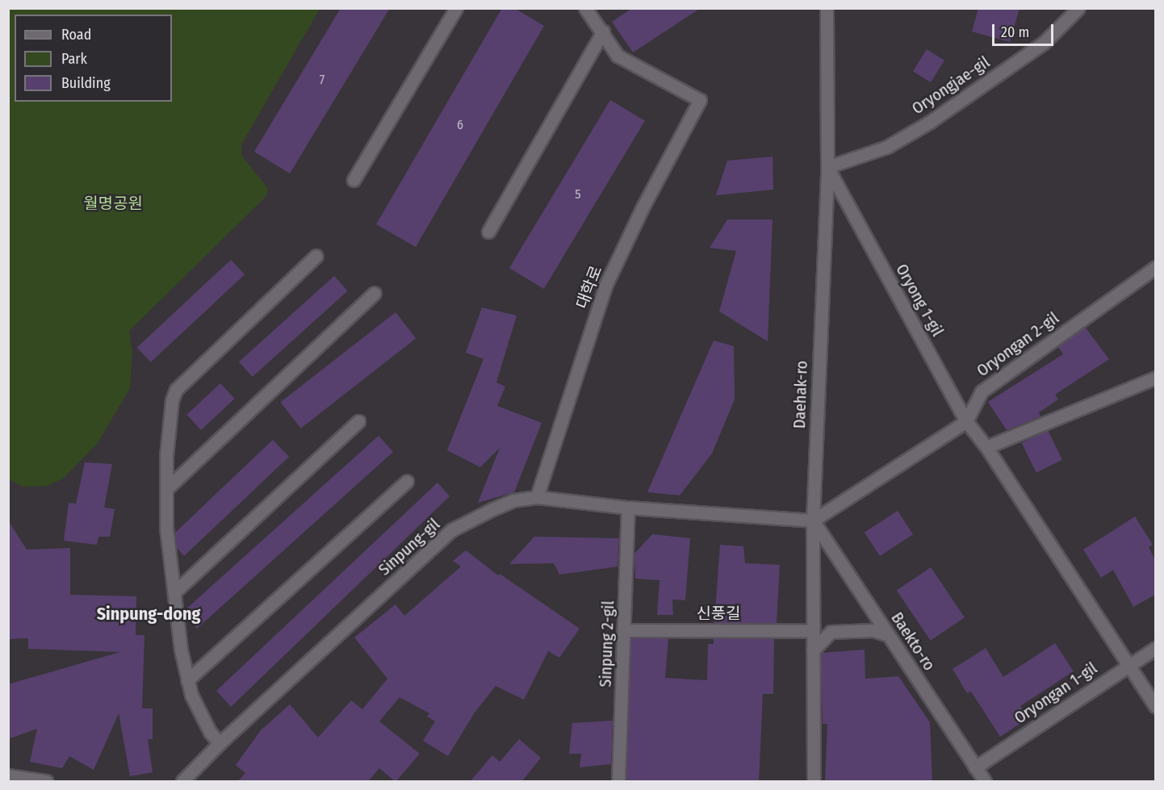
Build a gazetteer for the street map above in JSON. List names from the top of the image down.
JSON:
{
  "streets": {
    "street": [
      "Oryongjae-gil",
      "대학로",
      "Oryong 1-gil",
      "Oryongan 2-gil",
      "Daehak-ro",
      "Sinpung-gil",
      "신풍길",
      "Baekto-ro",
      "Sinpung 2-gil",
      "Oryongan 1-gil"
    ]
  },
  "crossings": [
    ["Oryongjae-gil", "Oryong 1-gil"],
    ["Oryongjae-gil", "Daehak-ro"],
    ["대학로", "Sinpung-gil"],
    ["Oryong 1-gil", "Oryongan 2-gil"],
    ["Oryong 1-gil", "Daehak-ro"],
    ["Oryong 1-gil", "Oryongan 1-gil"],
    ["Oryongan 2-gil", "Daehak-ro"],
    ["Oryongan 2-gil", "Sinpung-gil"],
    ["Oryongan 2-gil", "Baekto-ro"],
    ["Daehak-ro", "Sinpung-gil"],
    ["Daehak-ro", "신풍길"],
    ["Daehak-ro", "Baekto-ro"],
    ["Sinpung-gil", "Baekto-ro"],
    ["Sinpung-gil", "Sinpung 2-gil"],
    ["신풍길", "Sinpung 2-gil"],
    ["Baekto-ro", "Oryongan 1-gil"]
  ],
  "districts": ["Sinpung-dong"],
  "parks": ["월명공원"],
  "house_numbers": ["7", "6", "5"],
  "legend": ["Road", "Park", "Building"],
  "scale_bar": "20 m"
}
